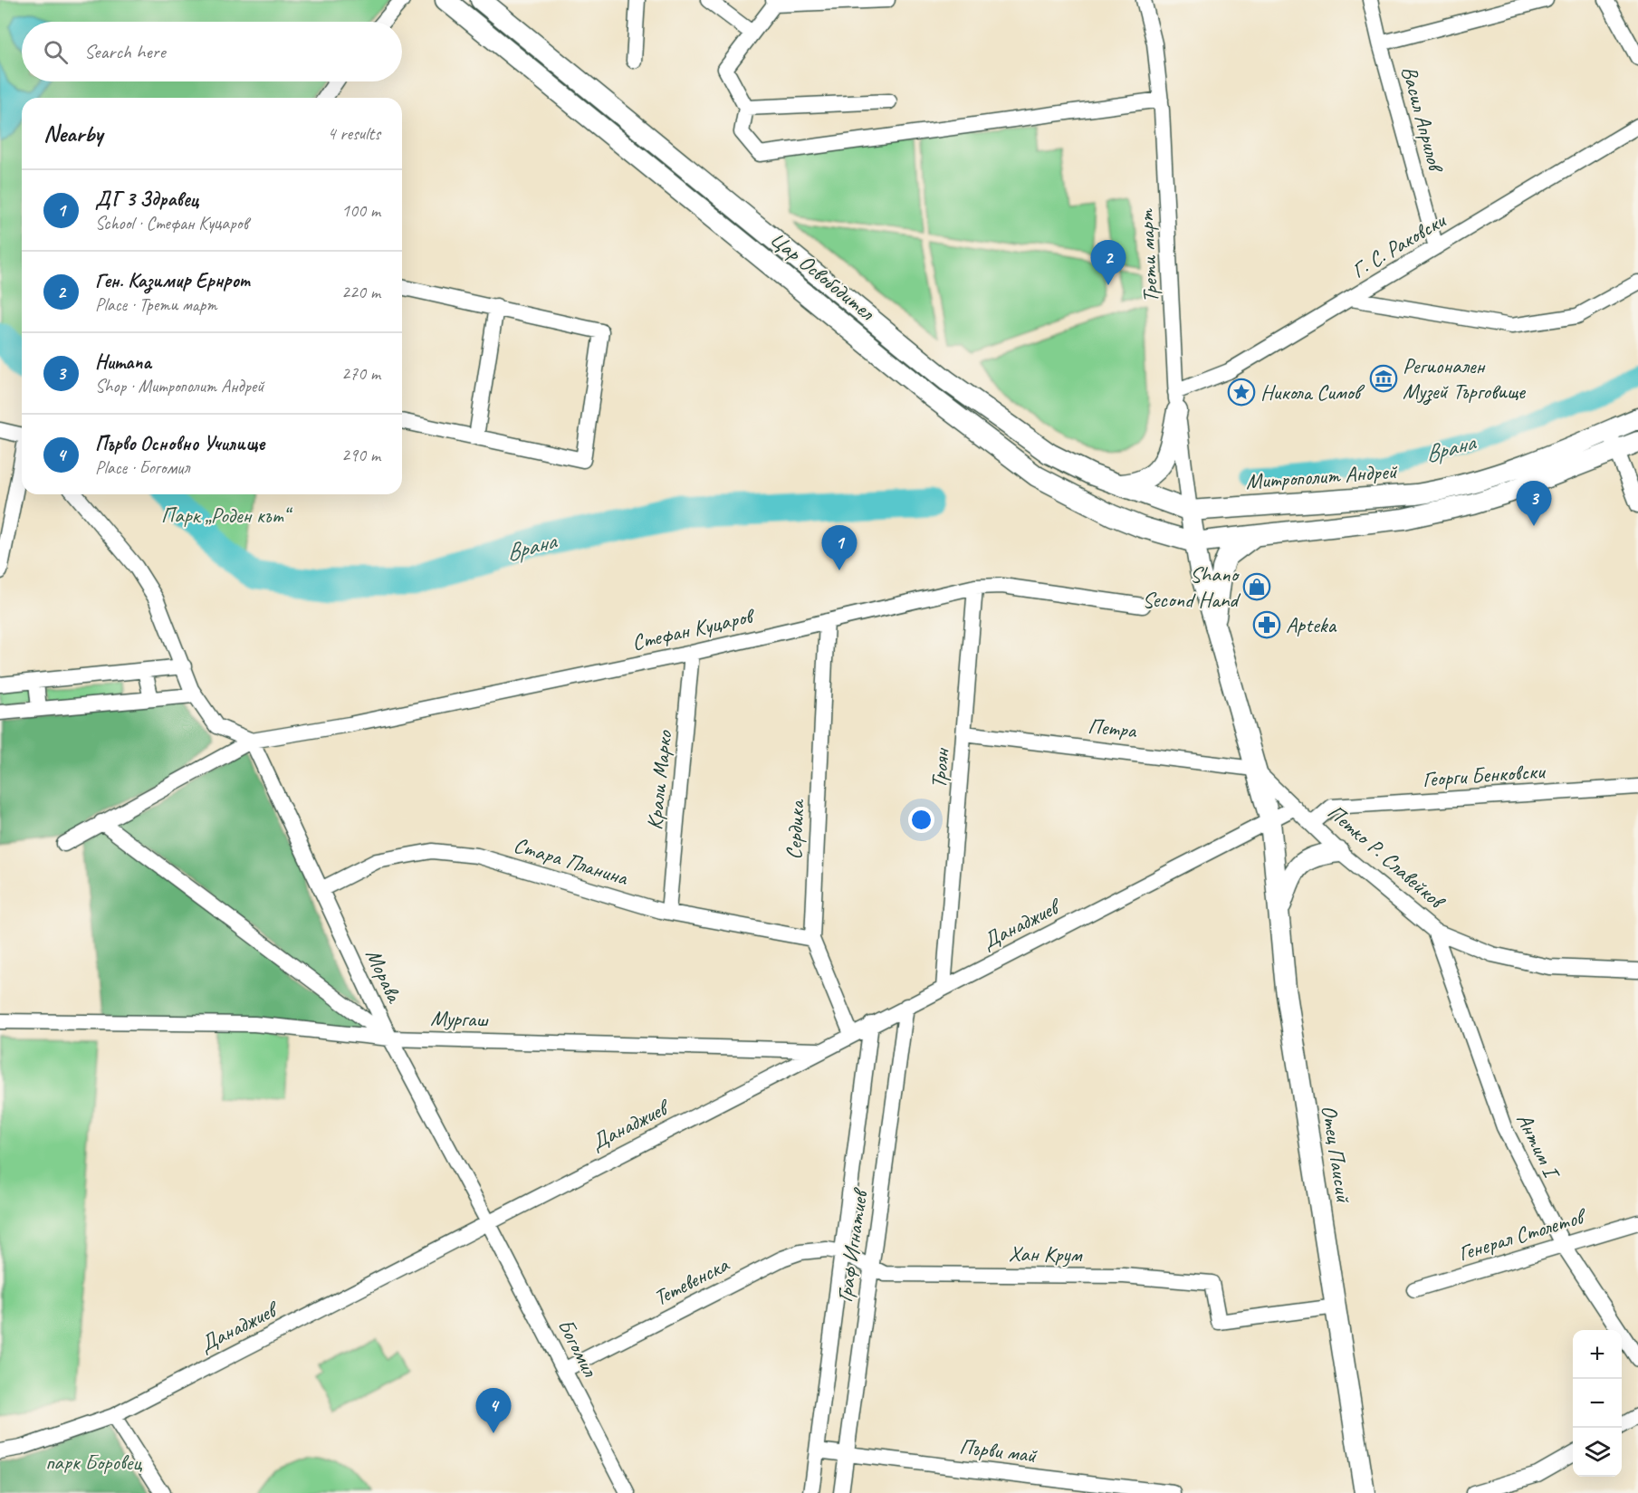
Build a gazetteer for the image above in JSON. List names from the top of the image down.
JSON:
{
  "streets": {
    "main road": ["Цар Освободител", "Митрополит Андрей", "Отец Паисий"],
    "street": [
      "Васил Априлов",
      "Г. С. Раковски",
      "Трети март",
      "Стефан Куцаров",
      "Петра",
      "Троян",
      "Георги Бенковски",
      "Крали Марко",
      "Сердика",
      "Петко Р. Славейков",
      "Стара Планина",
      "Данаджиев",
      "Морава",
      "Мургаш",
      "Антим I",
      "Генерал Столетов",
      "Граф Игнатиев",
      "Хан Крум",
      "Тетевенска",
      "Богомил",
      "Първи май"
    ]
  },
  "crossings": [
    ["Васил Априлов", "Г. С. Раковски"],
    ["Г. С. Раковски", "Трети март"],
    ["Трети март", "Цар Освободител"],
    ["Трети март", "Митрополит Андрей"],
    ["Цар Освободител", "Митрополит Андрей"],
    ["Стефан Куцаров", "Троян"],
    ["Стефан Куцаров", "Крали Марко"],
    ["Стефан Куцаров", "Сердика"],
    ["Стефан Куцаров", "Морава"],
    ["Петра", "Троян"],
    ["Петра", "Петко Р. Славейков"],
    ["Троян", "Данаджиев"],
    ["Георги Бенковски", "Петко Р. Славейков"],
    ["Крали Марко", "Стара Планина"],
    ["Сердика", "Стара Планина"],
    ["Сердика", "Данаджиев"],
    ["Петко Р. Славейков", "Данаджиев"],
    ["Петко Р. Славейков", "Антим I"],
    ["Петко Р. Славейков", "Отец Паисий"],
    ["Стара Планина", "Морава"],
    ["Данаджиев", "Морава"],
    ["Данаджиев", "Мургаш"],
    ["Данаджиев", "Отец Паисий"],
    ["Данаджиев", "Граф Игнатиев"],
    ["Данаджиев", "Богомил"],
    ["Морава", "Мургаш"],
    ["Морава", "Богомил"],
    ["Антим I", "Генерал Столетов"],
    ["Отец Паисий", "Хан Крум"],
    ["Граф Игнатиев", "Хан Крум"],
    ["Граф Игнатиев", "Тетевенска"],
    ["Граф Игнатиев", "Първи май"],
    ["Хан Крум", "Тетевенска"],
    ["Тетевенска", "Богомил"]
  ],
  "water": ["Врана"],
  "parks": ["Парк „Роден кът“", "парк Боровец"],
  "places": {
    "museum": ["Регионален Музей Търговище"],
    "place": ["Никола Симов"],
    "shop": ["Shano Second Hand"],
    "pharmacy": ["Apteka"]
  },
  "page": {
    "search": "Search here",
    "heading": ["Nearby", "4 results"],
    "list": [
      {
        "mark": "1",
        "name": "ДГ 3 Здравец",
        "note": "School · Стефан Куцаров",
        "value": "100 m"
      },
      {
        "mark": "2",
        "name": "Ген. Казимир Ернрот",
        "note": "Place · Трети март",
        "value": "220 m"
      },
      {
        "mark": "3",
        "name": "Humana",
        "note": "Shop · Митрополит Андрей",
        "value": "270 m"
      },
      {
        "mark": "4",
        "name": "Първо Основно Училище",
        "note": "Place · Богомил",
        "value": "290 m"
      }
    ],
    "pins": [
      "2",
      "3",
      "1",
      "4"
    ],
    "map_buttons": ["+", "−"]
  }
}
